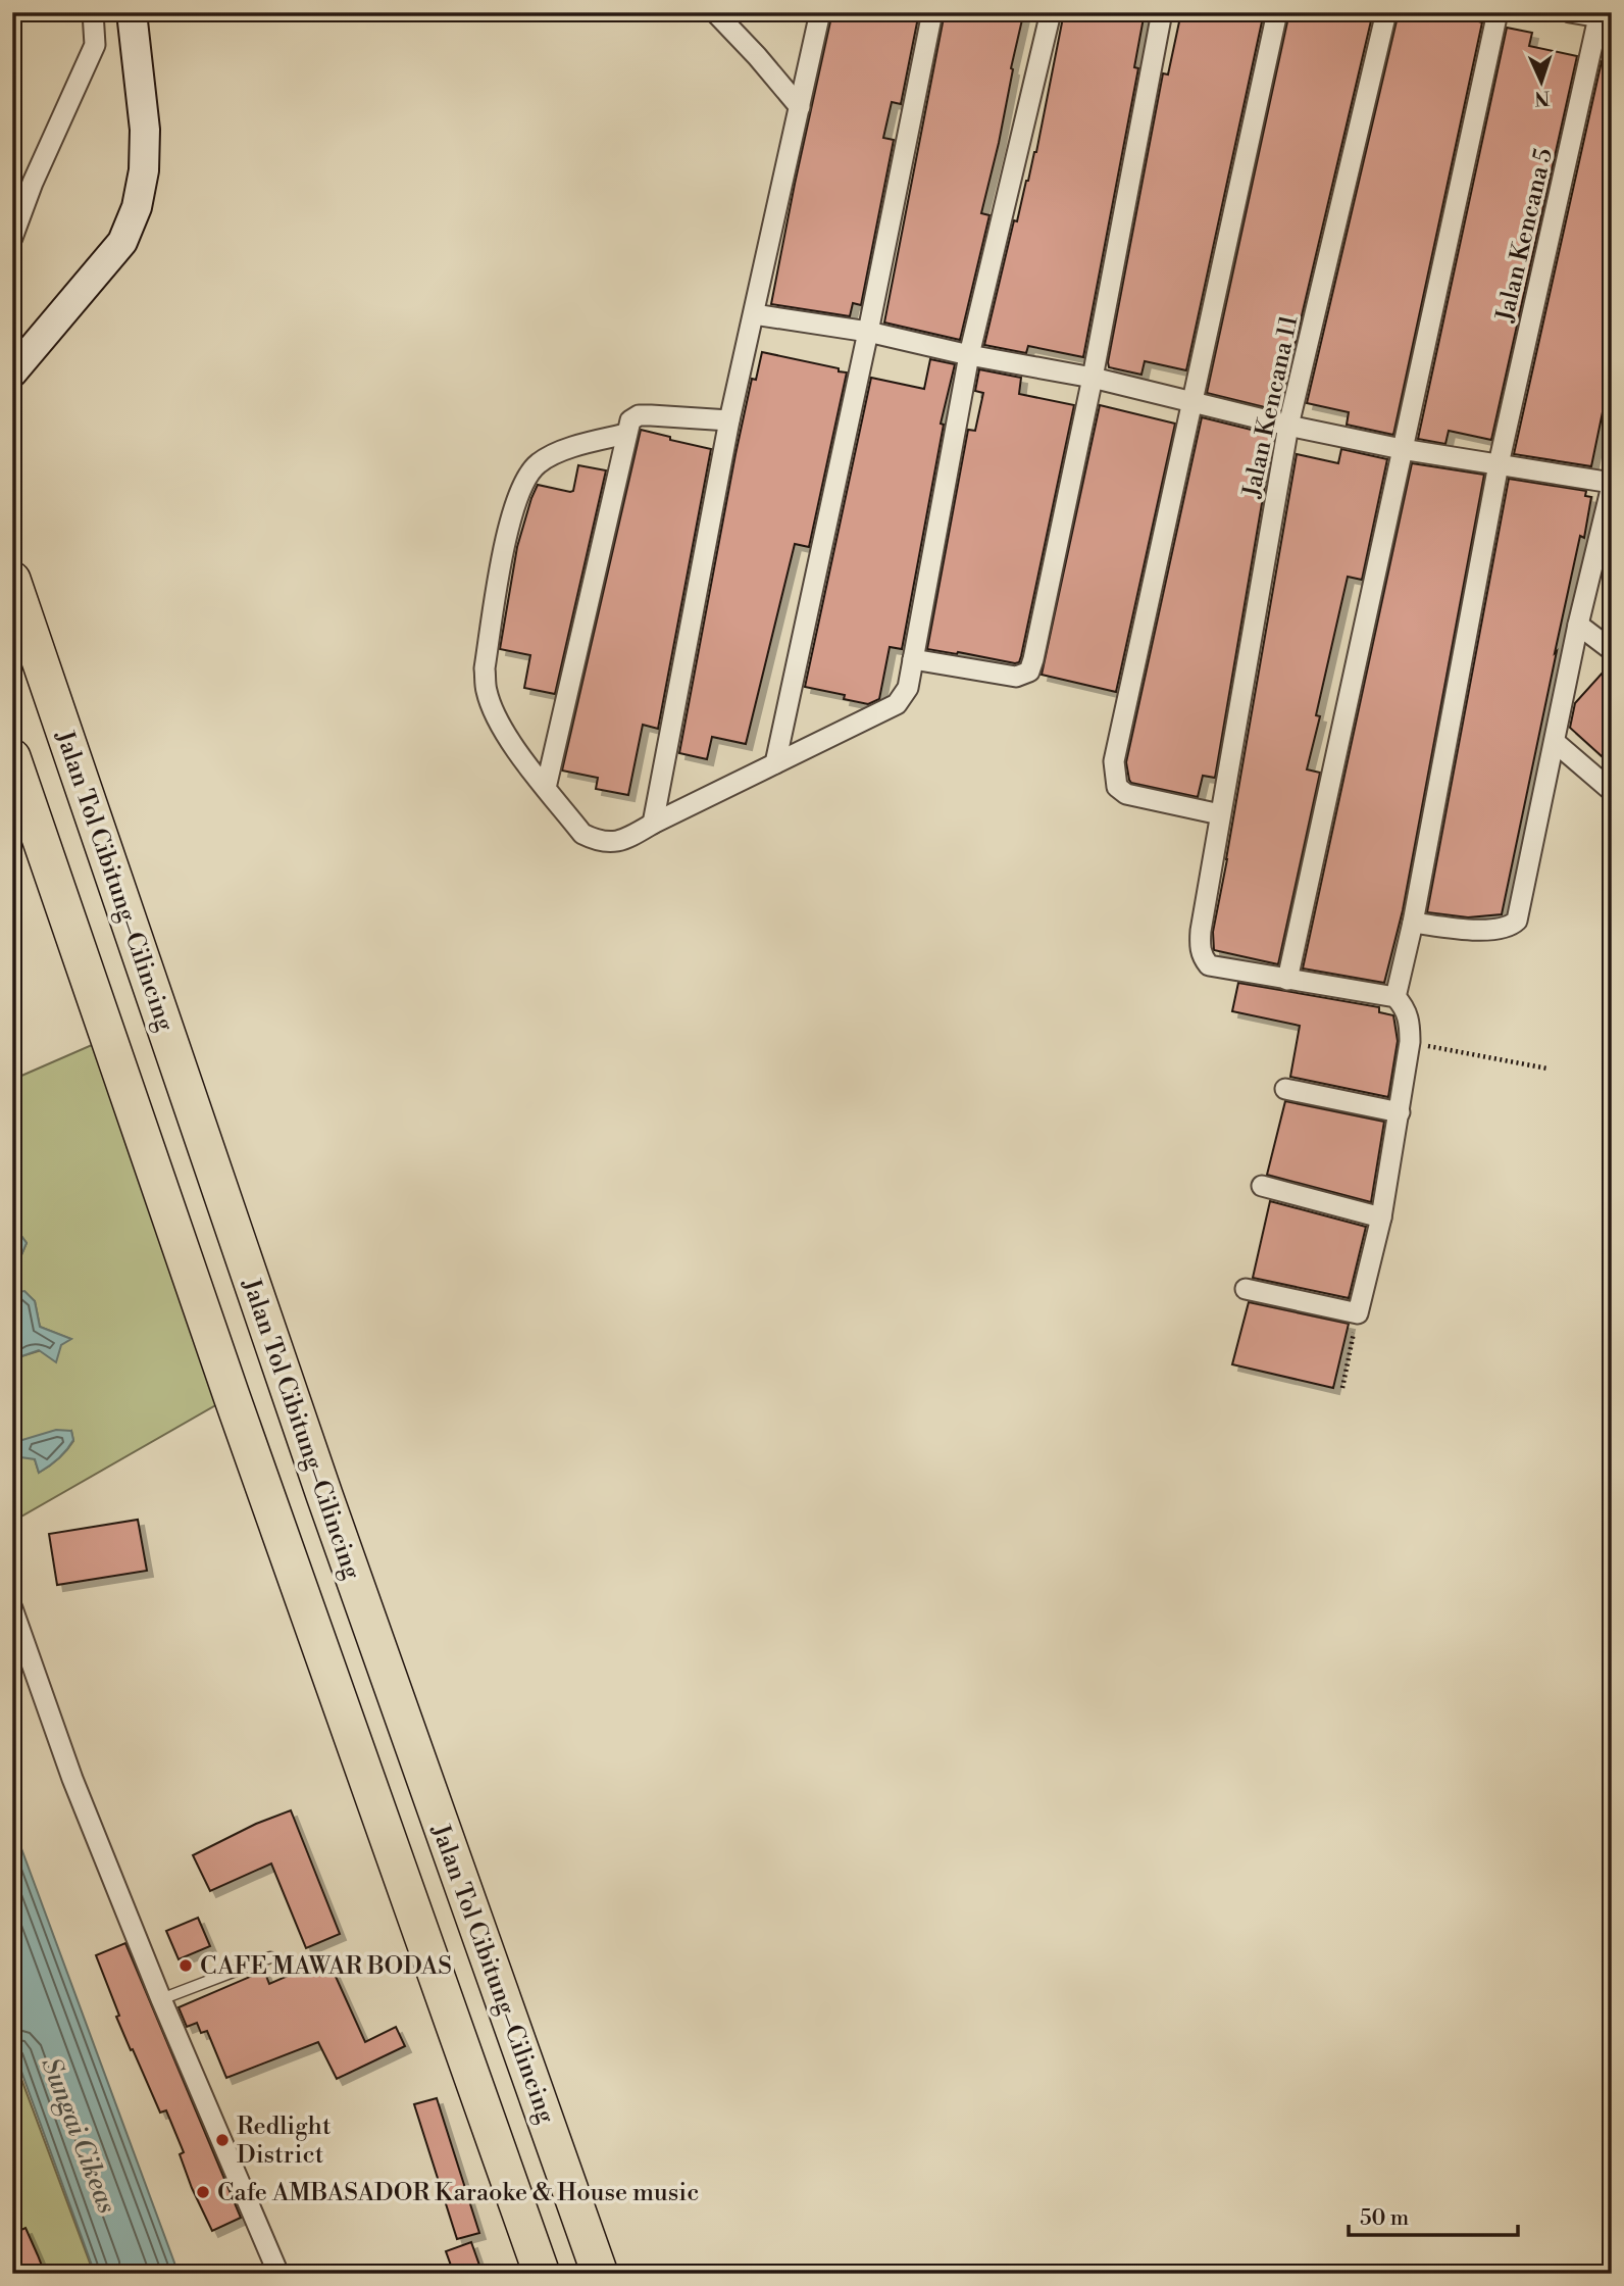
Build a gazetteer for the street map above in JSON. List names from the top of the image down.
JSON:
{
  "streets": {
    "highway": ["Jalan Tol Cibitung–Cilincing"],
    "street": ["Jalan Kencana 5", "Jalan Kencana 11"]
  },
  "crossings": [
    ["Jalan Kencana 5", "Jalan Kencana 11"]
  ],
  "water": ["Sungai Cikeas"],
  "places": ["CAFE MAWAR BODAS", "Redlight District", "Cafe AMBASADOR Karaoke & House music"],
  "scale_bar": "50 m",
  "north": "bottom"
}
